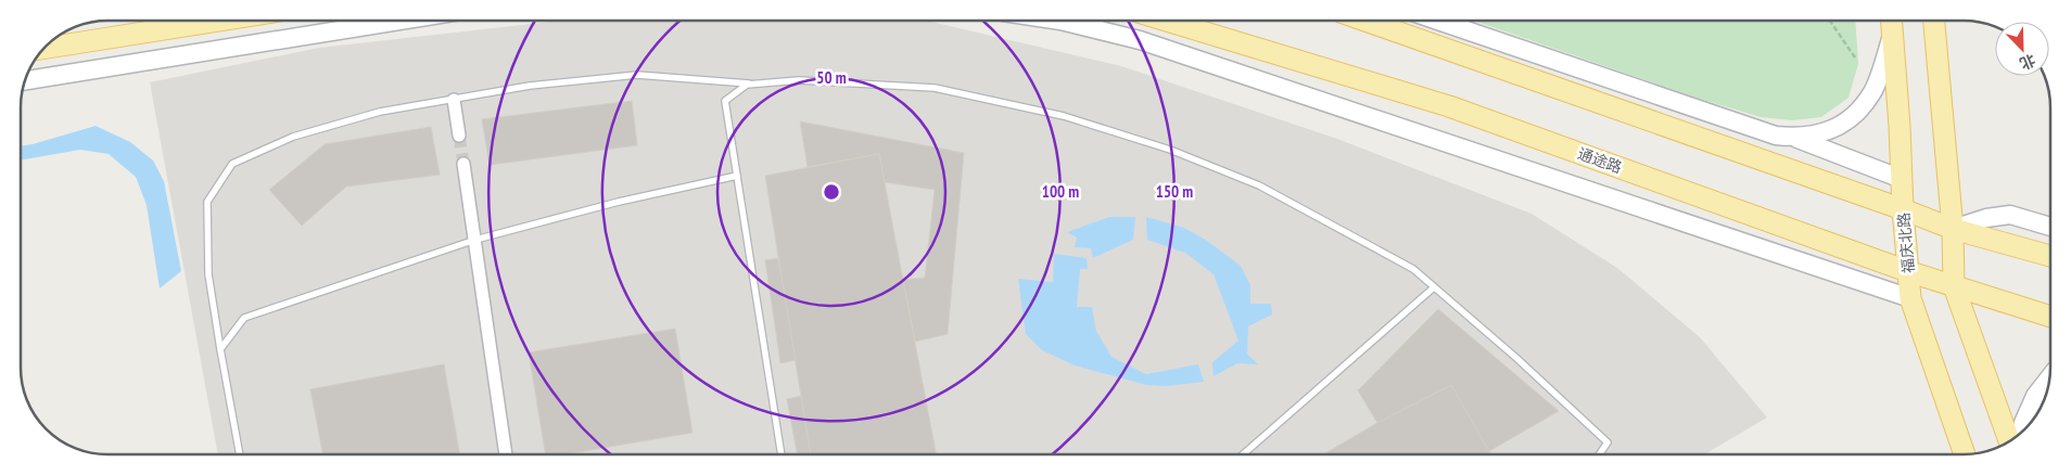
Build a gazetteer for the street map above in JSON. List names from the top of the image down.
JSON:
{
  "streets": {
    "main road": ["通途路", "福庆北路"]
  },
  "crossings": [
    ["通途路", "福庆北路"]
  ],
  "north": "bottom right",
  "rings": ["50 m", "100 m", "150 m"]
}
